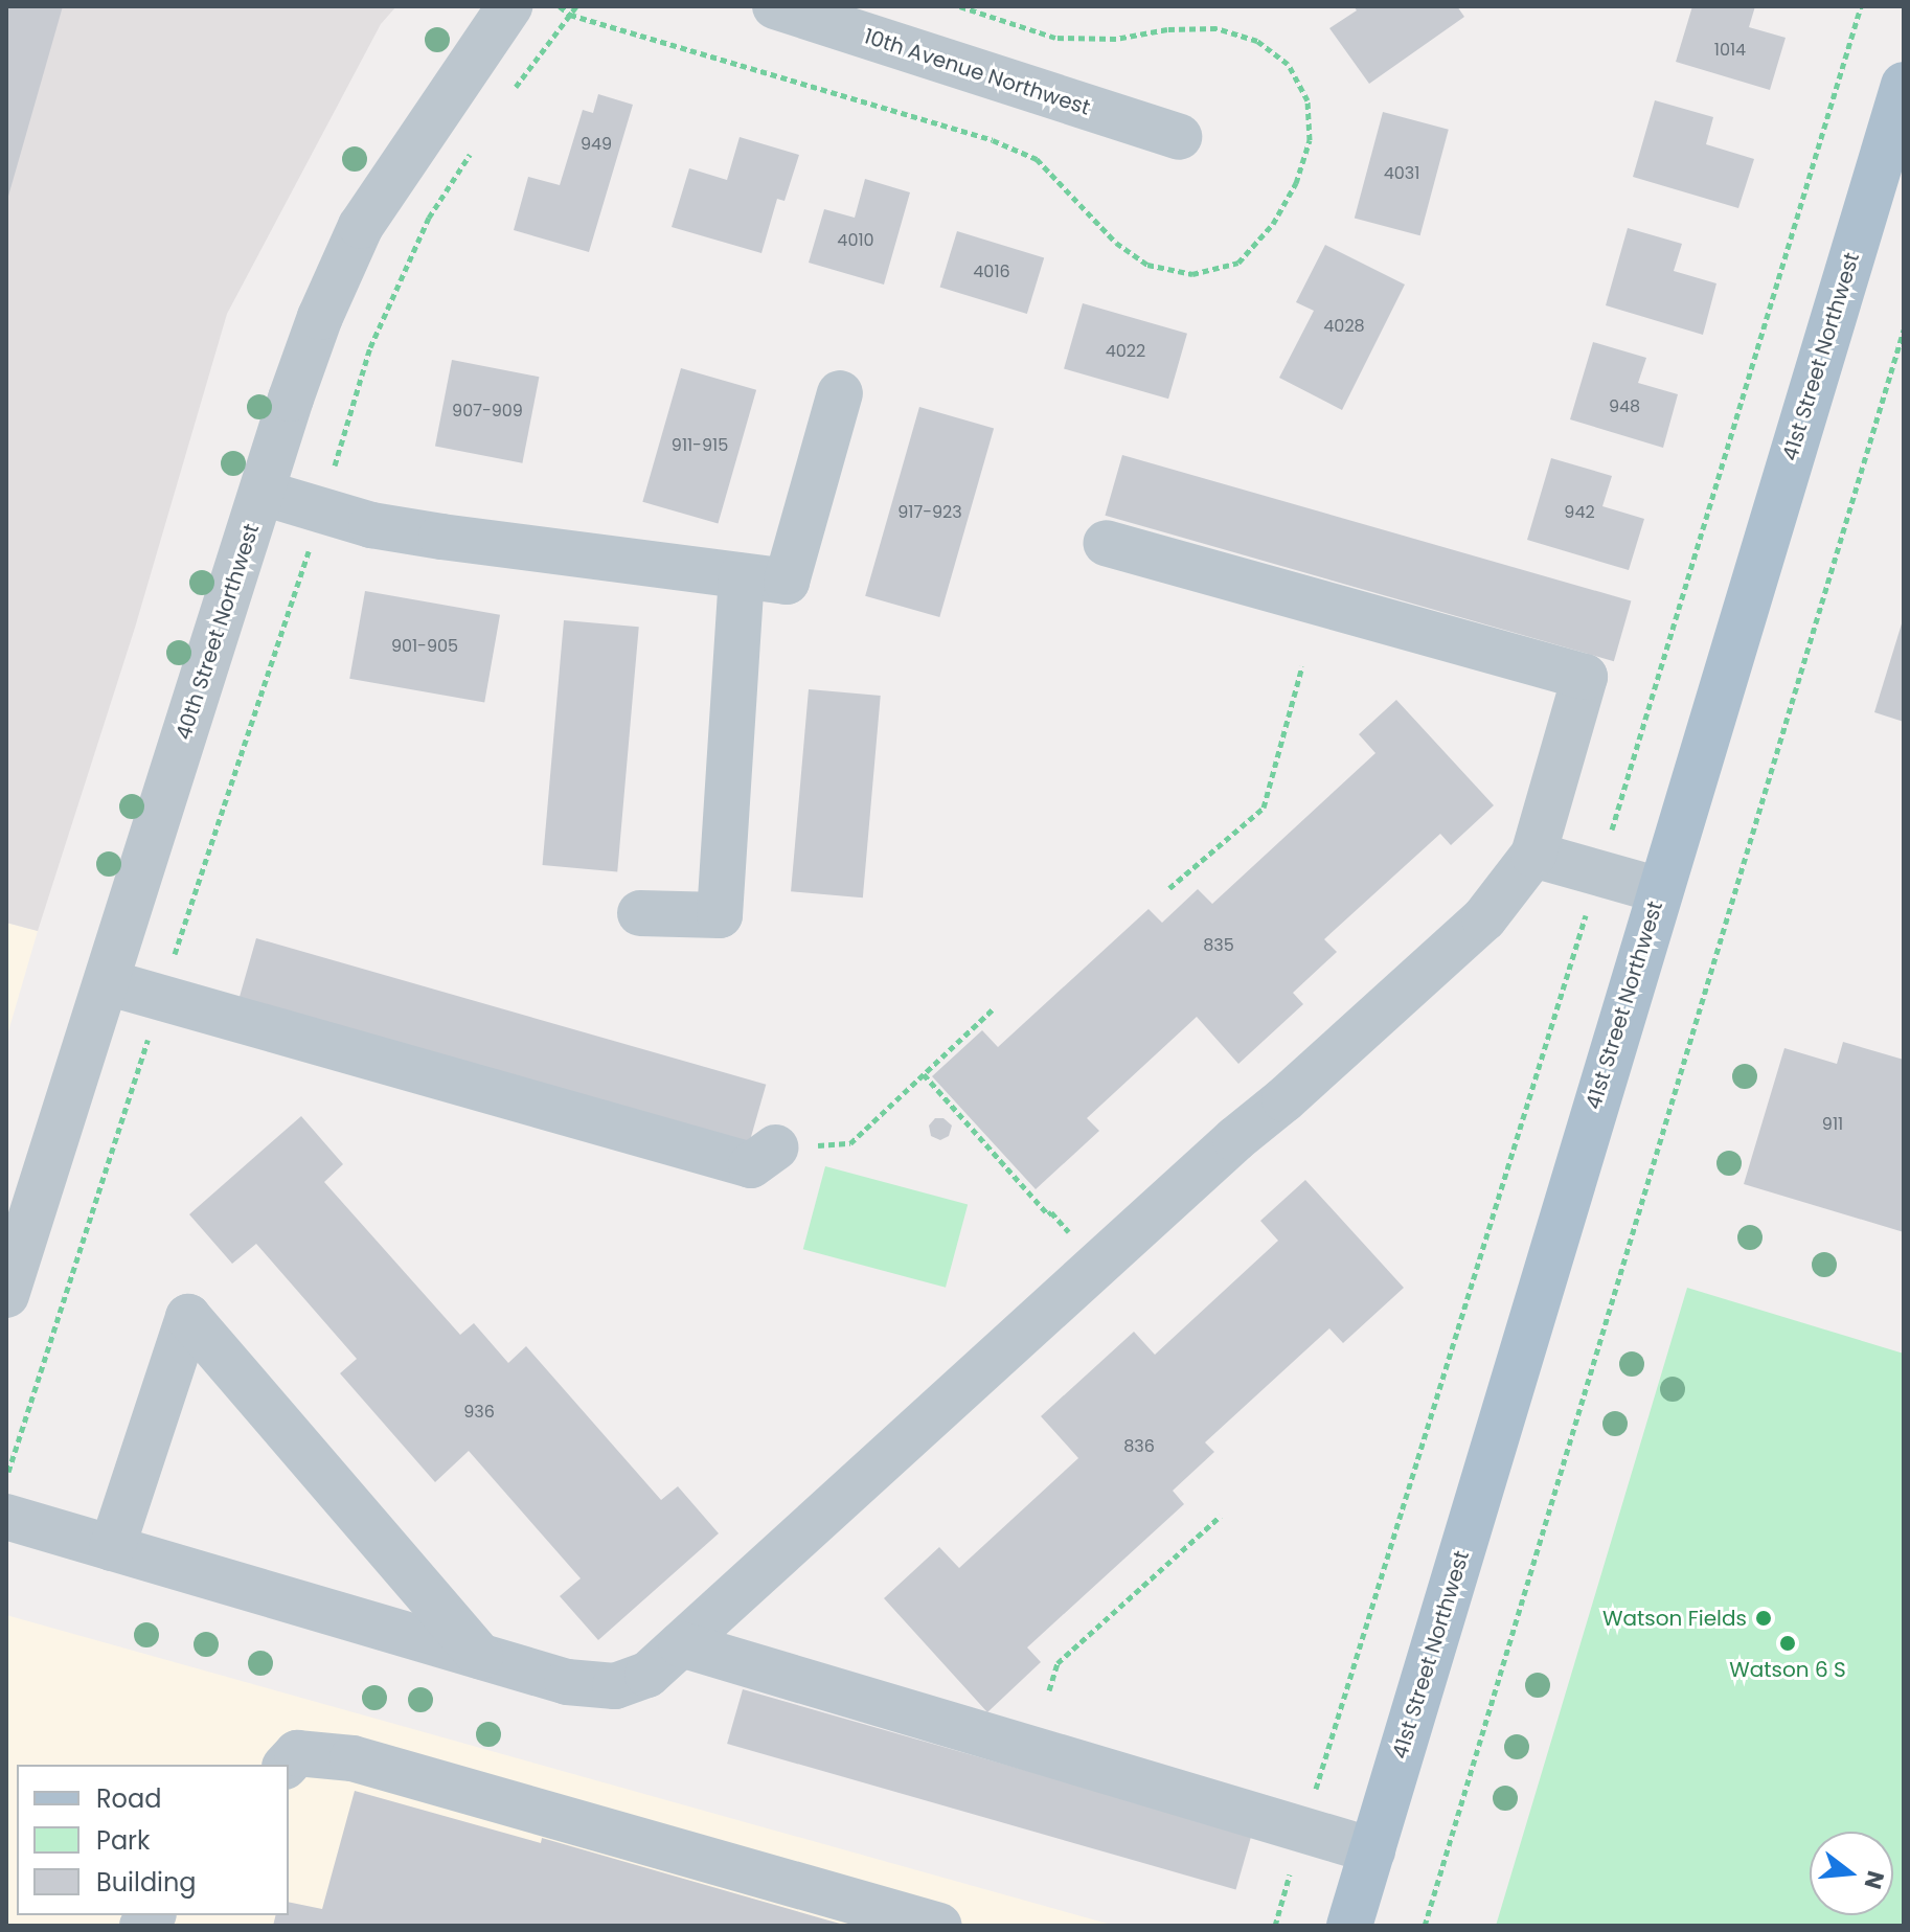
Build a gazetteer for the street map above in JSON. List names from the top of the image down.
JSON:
{
  "streets": {
    "main road": ["41st Street Northwest"],
    "street": ["10th Avenue Northwest", "40th Street Northwest"]
  },
  "places": ["Watson Fields", "Watson 6 S"],
  "house_numbers": [
    "1014",
    "949",
    "4031",
    "4010",
    "4016",
    "4028",
    "4022",
    "948",
    "907-909",
    "911-915",
    "917-923",
    "942",
    "901-905",
    "835",
    "911",
    "936",
    "836"
  ],
  "legend": ["Road", "Park", "Building"],
  "north": "right"
}
